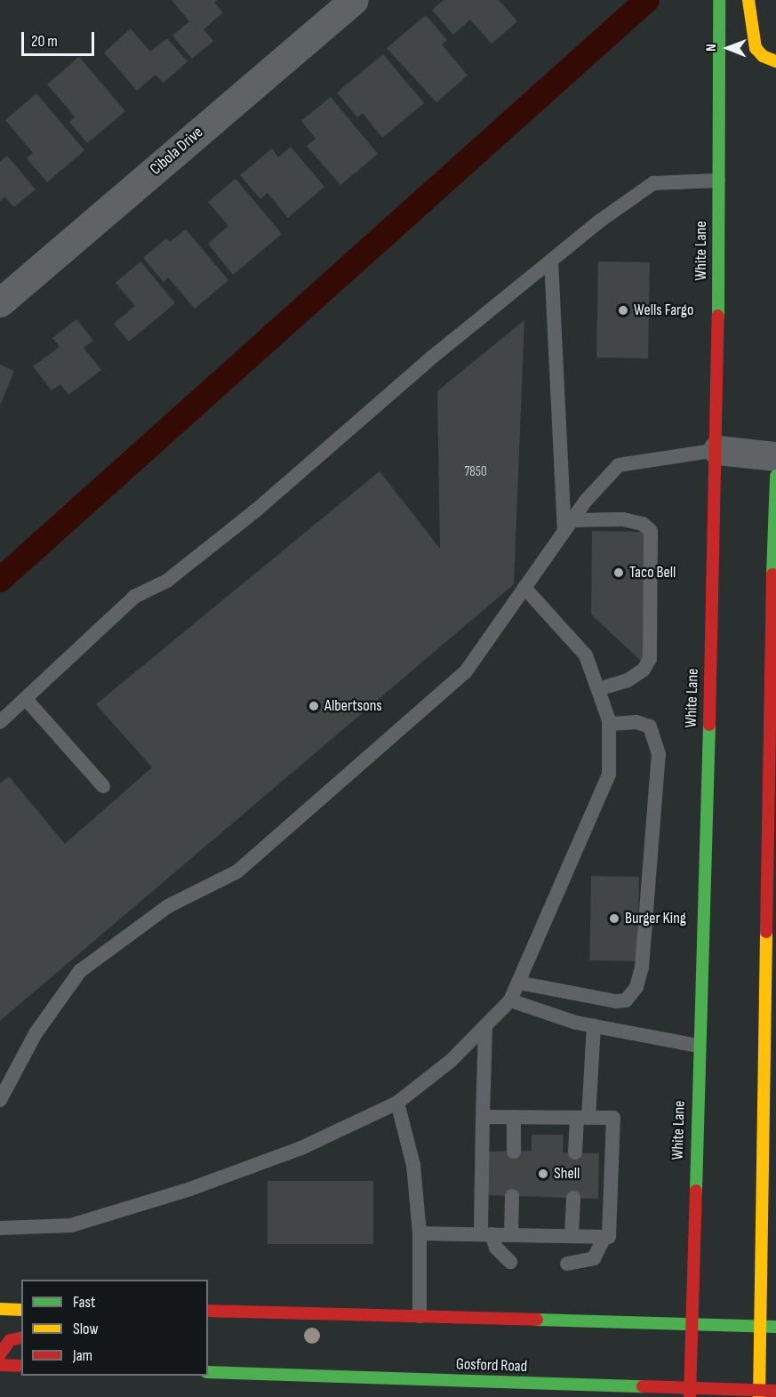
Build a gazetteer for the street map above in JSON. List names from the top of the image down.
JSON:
{
  "streets": {
    "main road": ["White Lane", "Gosford Road"],
    "street": ["Cibola Drive"]
  },
  "crossings": [
    ["White Lane", "Gosford Road"]
  ],
  "places": [
    "Wells Fargo",
    "Taco Bell",
    "Albertsons",
    "Burger King",
    "Shell"
  ],
  "house_numbers": ["7850"],
  "legend": ["Fast", "Slow", "Jam"],
  "scale_bar": "20 m",
  "north": "left"
}
